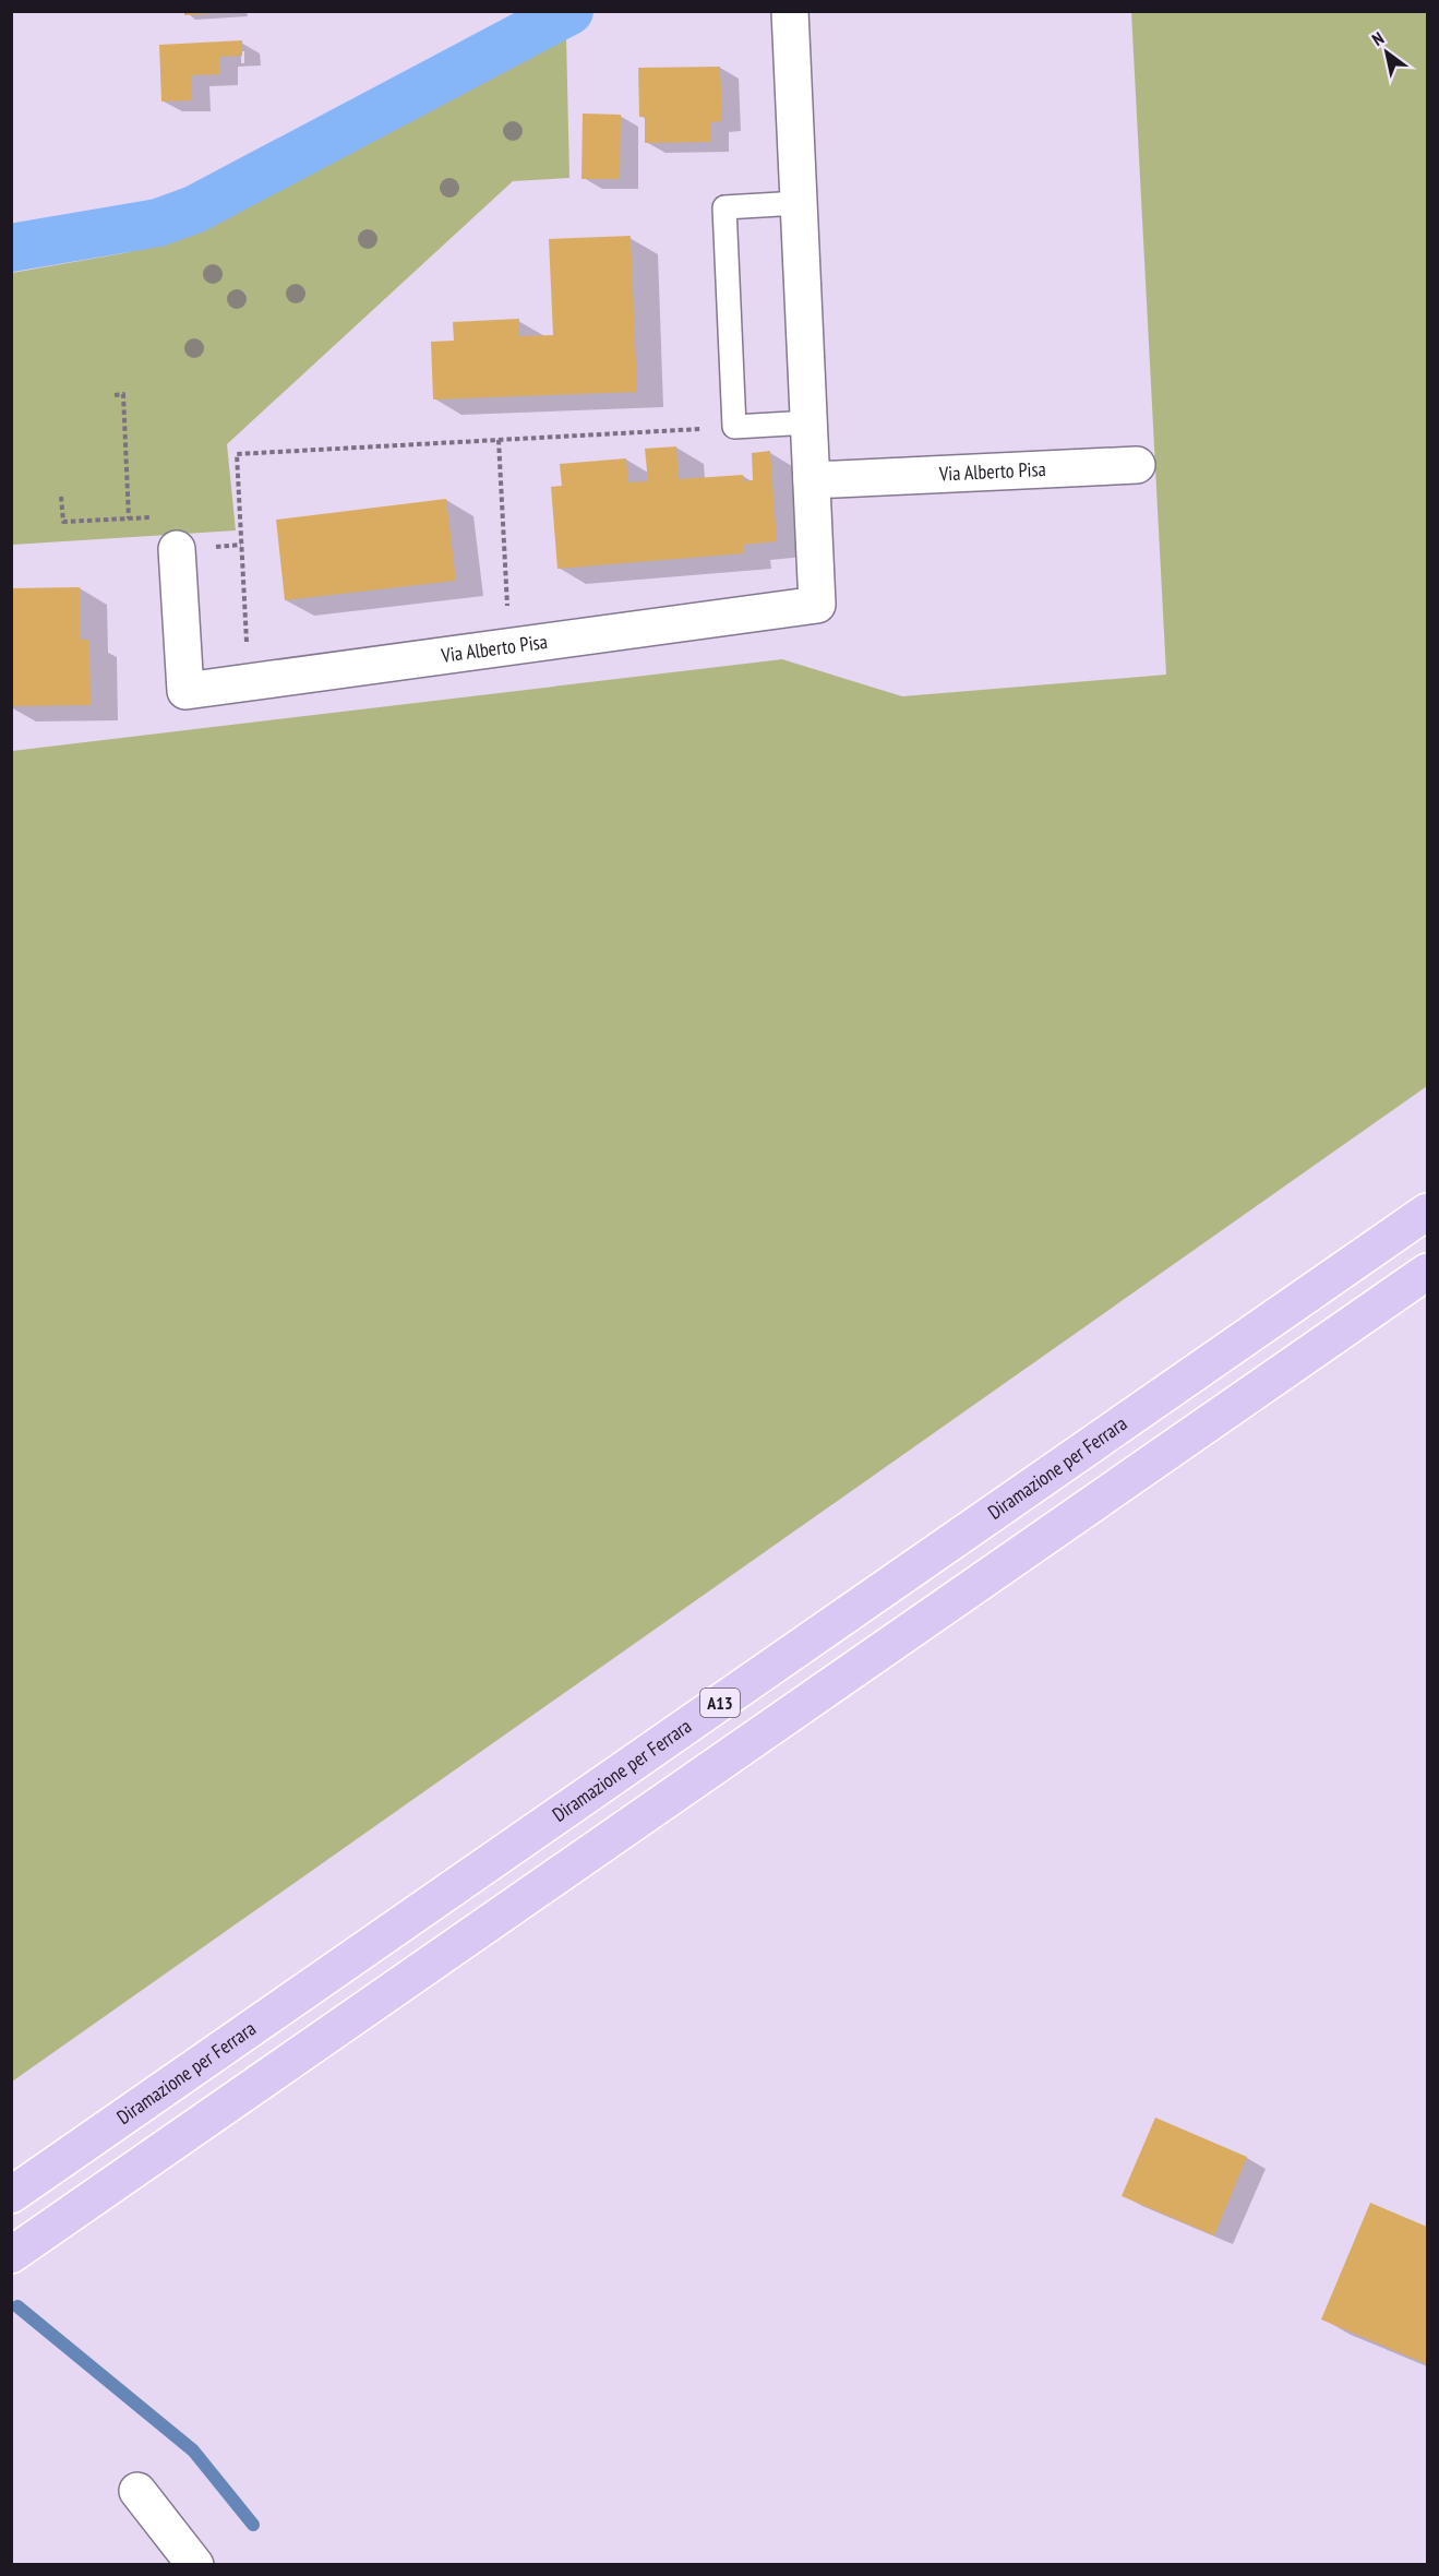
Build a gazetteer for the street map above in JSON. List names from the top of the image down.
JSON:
{
  "streets": {
    "highway": ["Diramazione per Ferrara", "A13"],
    "street": ["Via Alberto Pisa"]
  },
  "north": "top left"
}
